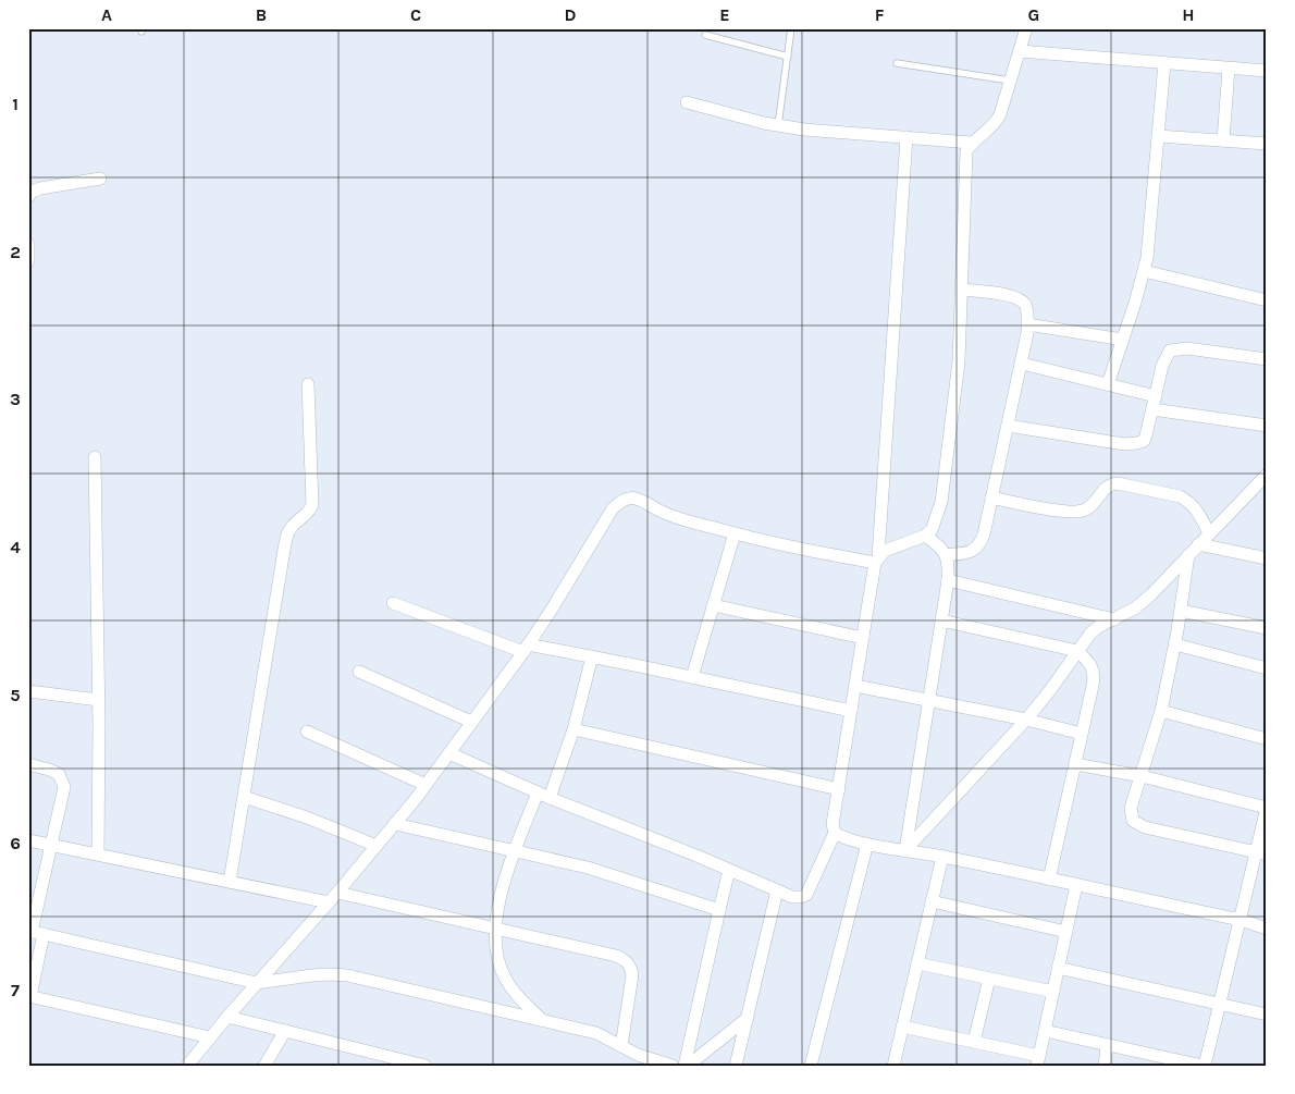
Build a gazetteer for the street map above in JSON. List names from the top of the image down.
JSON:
{
  "grid": {
    "columns": [
      "A",
      "B",
      "C",
      "D",
      "E",
      "F",
      "G",
      "H"
    ],
    "rows": [
      "1",
      "2",
      "3",
      "4",
      "5",
      "6",
      "7"
    ]
  }
}
